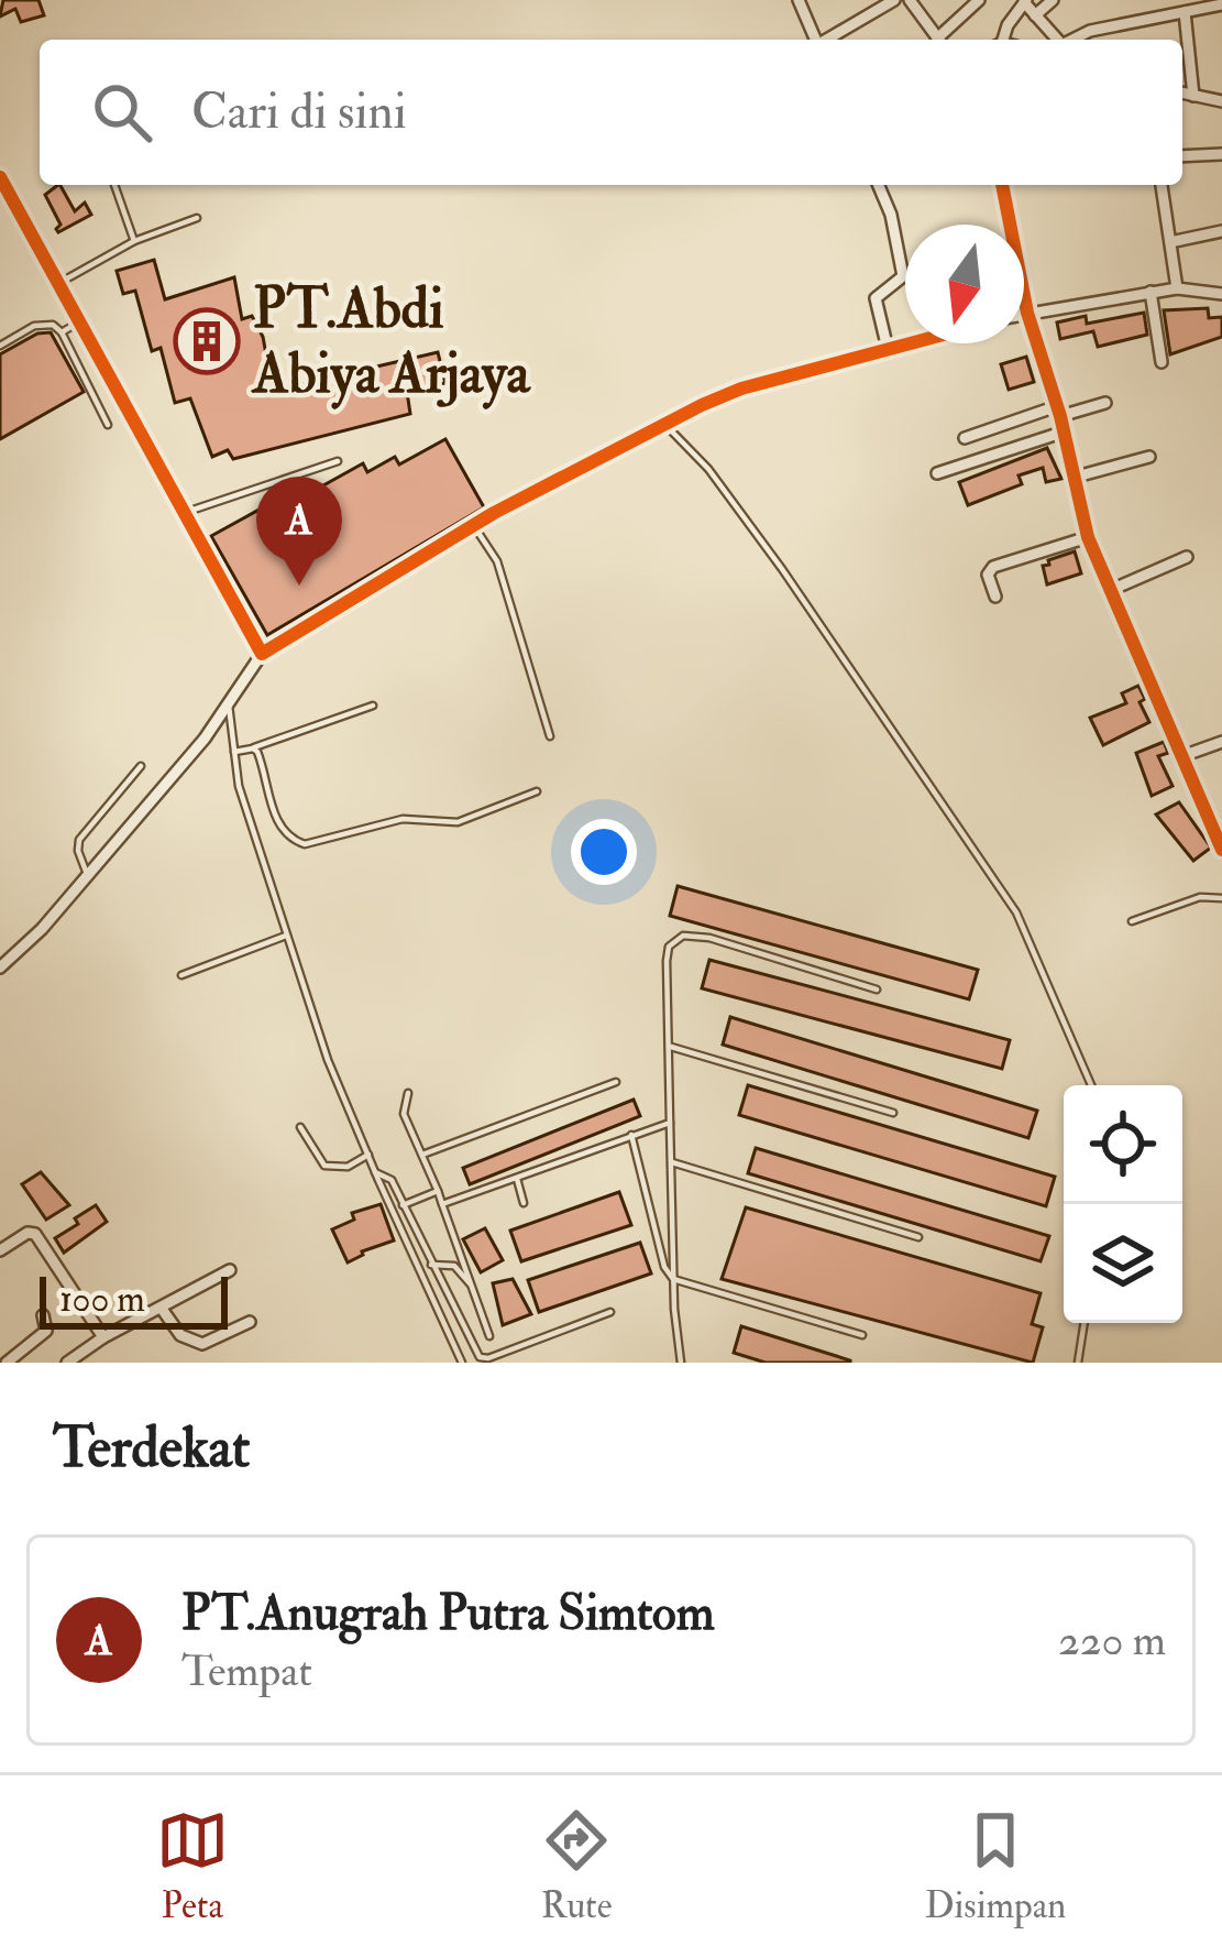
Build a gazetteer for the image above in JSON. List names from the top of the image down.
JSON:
{
  "places": {
    "building": ["PT.Abdi Abiya Arjaya"]
  },
  "scale_bar": "100 m",
  "north": "bottom",
  "page": {
    "search": "Cari di sini",
    "pins": "A",
    "scale": "100 m",
    "heading": "Terdekat",
    "list": [
      {
        "mark": "A",
        "name": "PT.Anugrah Putra Simtom",
        "note": "Tempat",
        "value": "220 m"
      }
    ],
    "nav": ["Peta", "Rute", "Disimpan"]
  }
}
